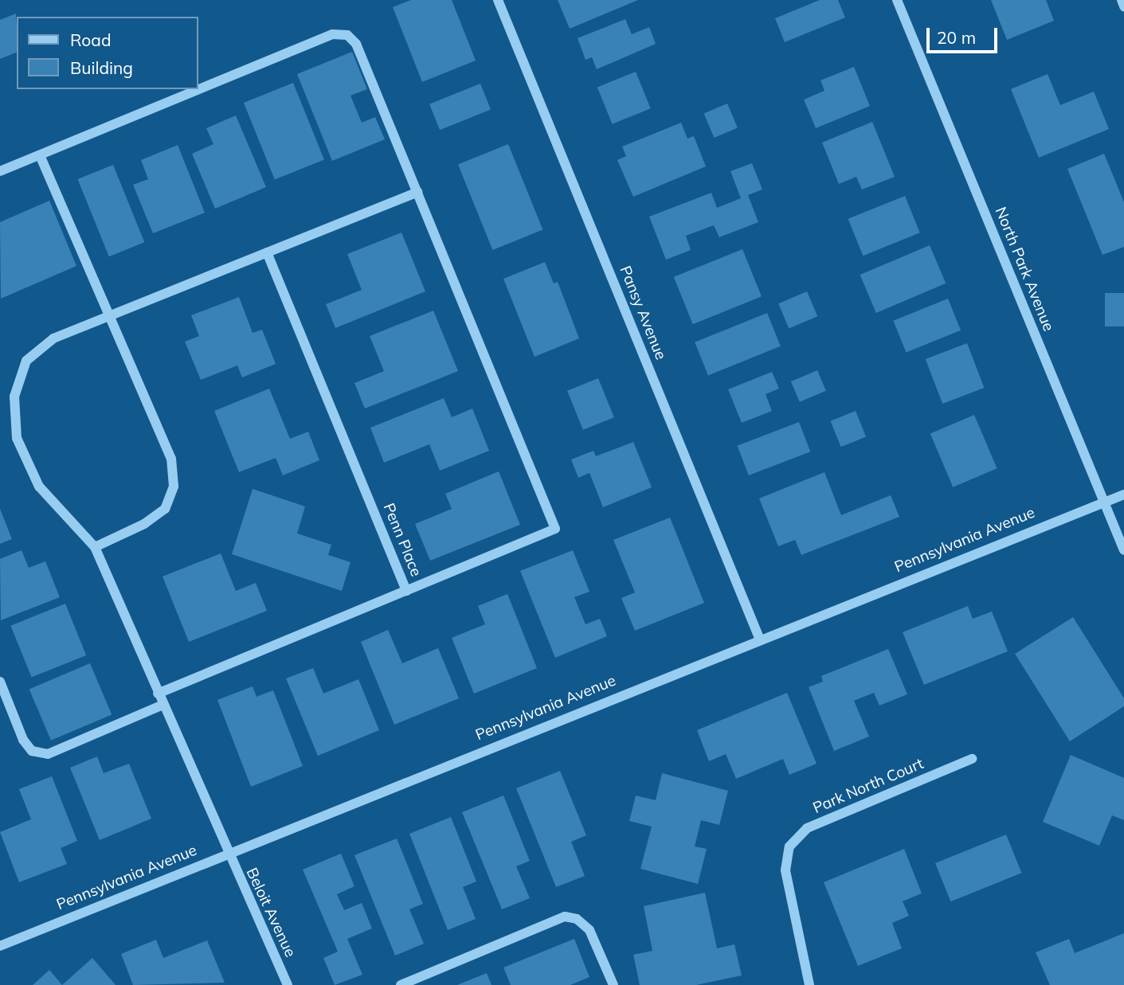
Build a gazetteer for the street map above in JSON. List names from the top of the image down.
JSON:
{
  "streets": {
    "street": [
      "North Park Avenue",
      "Pansy Avenue",
      "Penn Place",
      "Pennsylvania Avenue",
      "Park North Court",
      "Beloit Avenue"
    ]
  },
  "crossings": [
    ["North Park Avenue", "Pennsylvania Avenue"],
    ["Pansy Avenue", "Pennsylvania Avenue"],
    ["Pennsylvania Avenue", "Beloit Avenue"]
  ],
  "legend": ["Road", "Building"],
  "scale_bar": "20 m"
}
